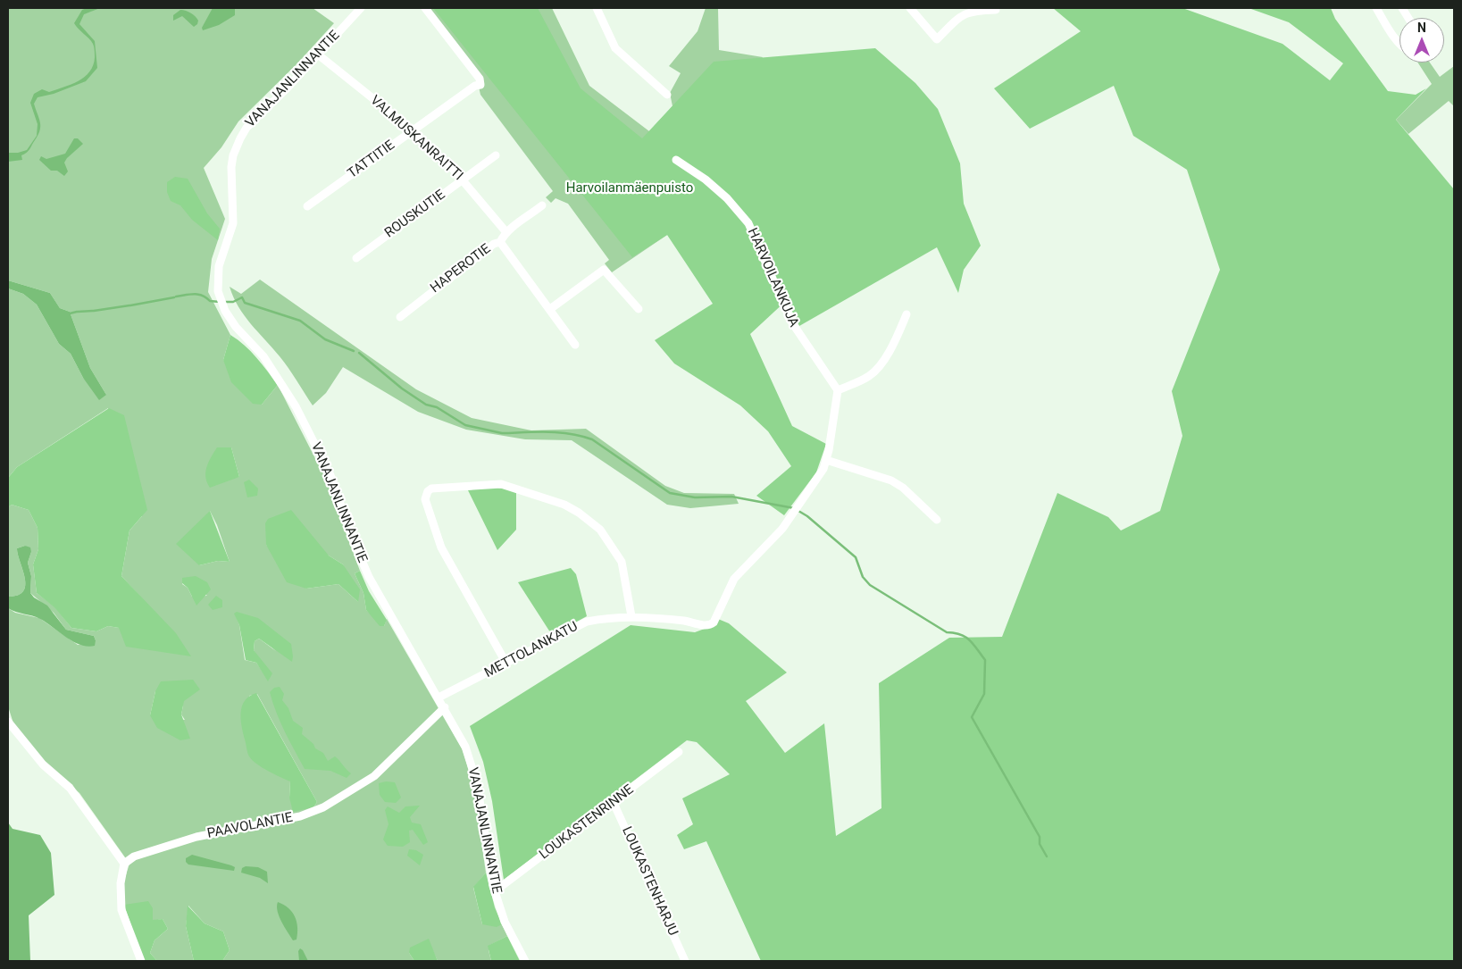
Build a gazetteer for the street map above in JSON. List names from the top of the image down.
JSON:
{
  "streets": {
    "street": [
      "VANAJANLINNANTIE",
      "VALMUSKANRAITTI",
      "TATTITIE",
      "ROUSKUTIE",
      "HAPEROTIE",
      "HARVOILANKUJA",
      "METTOLANKATU",
      "LOUKASTENRINNE",
      "PAAVOLANTIE",
      "LOUKASTENHARJU"
    ]
  },
  "crossings": [
    ["VANAJANLINNANTIE", "VALMUSKANRAITTI"],
    ["VANAJANLINNANTIE", "METTOLANKATU"],
    ["VANAJANLINNANTIE", "LOUKASTENRINNE"],
    ["VANAJANLINNANTIE", "PAAVOLANTIE"],
    ["VALMUSKANRAITTI", "TATTITIE"],
    ["VALMUSKANRAITTI", "ROUSKUTIE"],
    ["VALMUSKANRAITTI", "HAPEROTIE"],
    ["LOUKASTENRINNE", "LOUKASTENHARJU"]
  ],
  "parks": ["Harvoilanmäenpuisto"],
  "north": "top"
}
